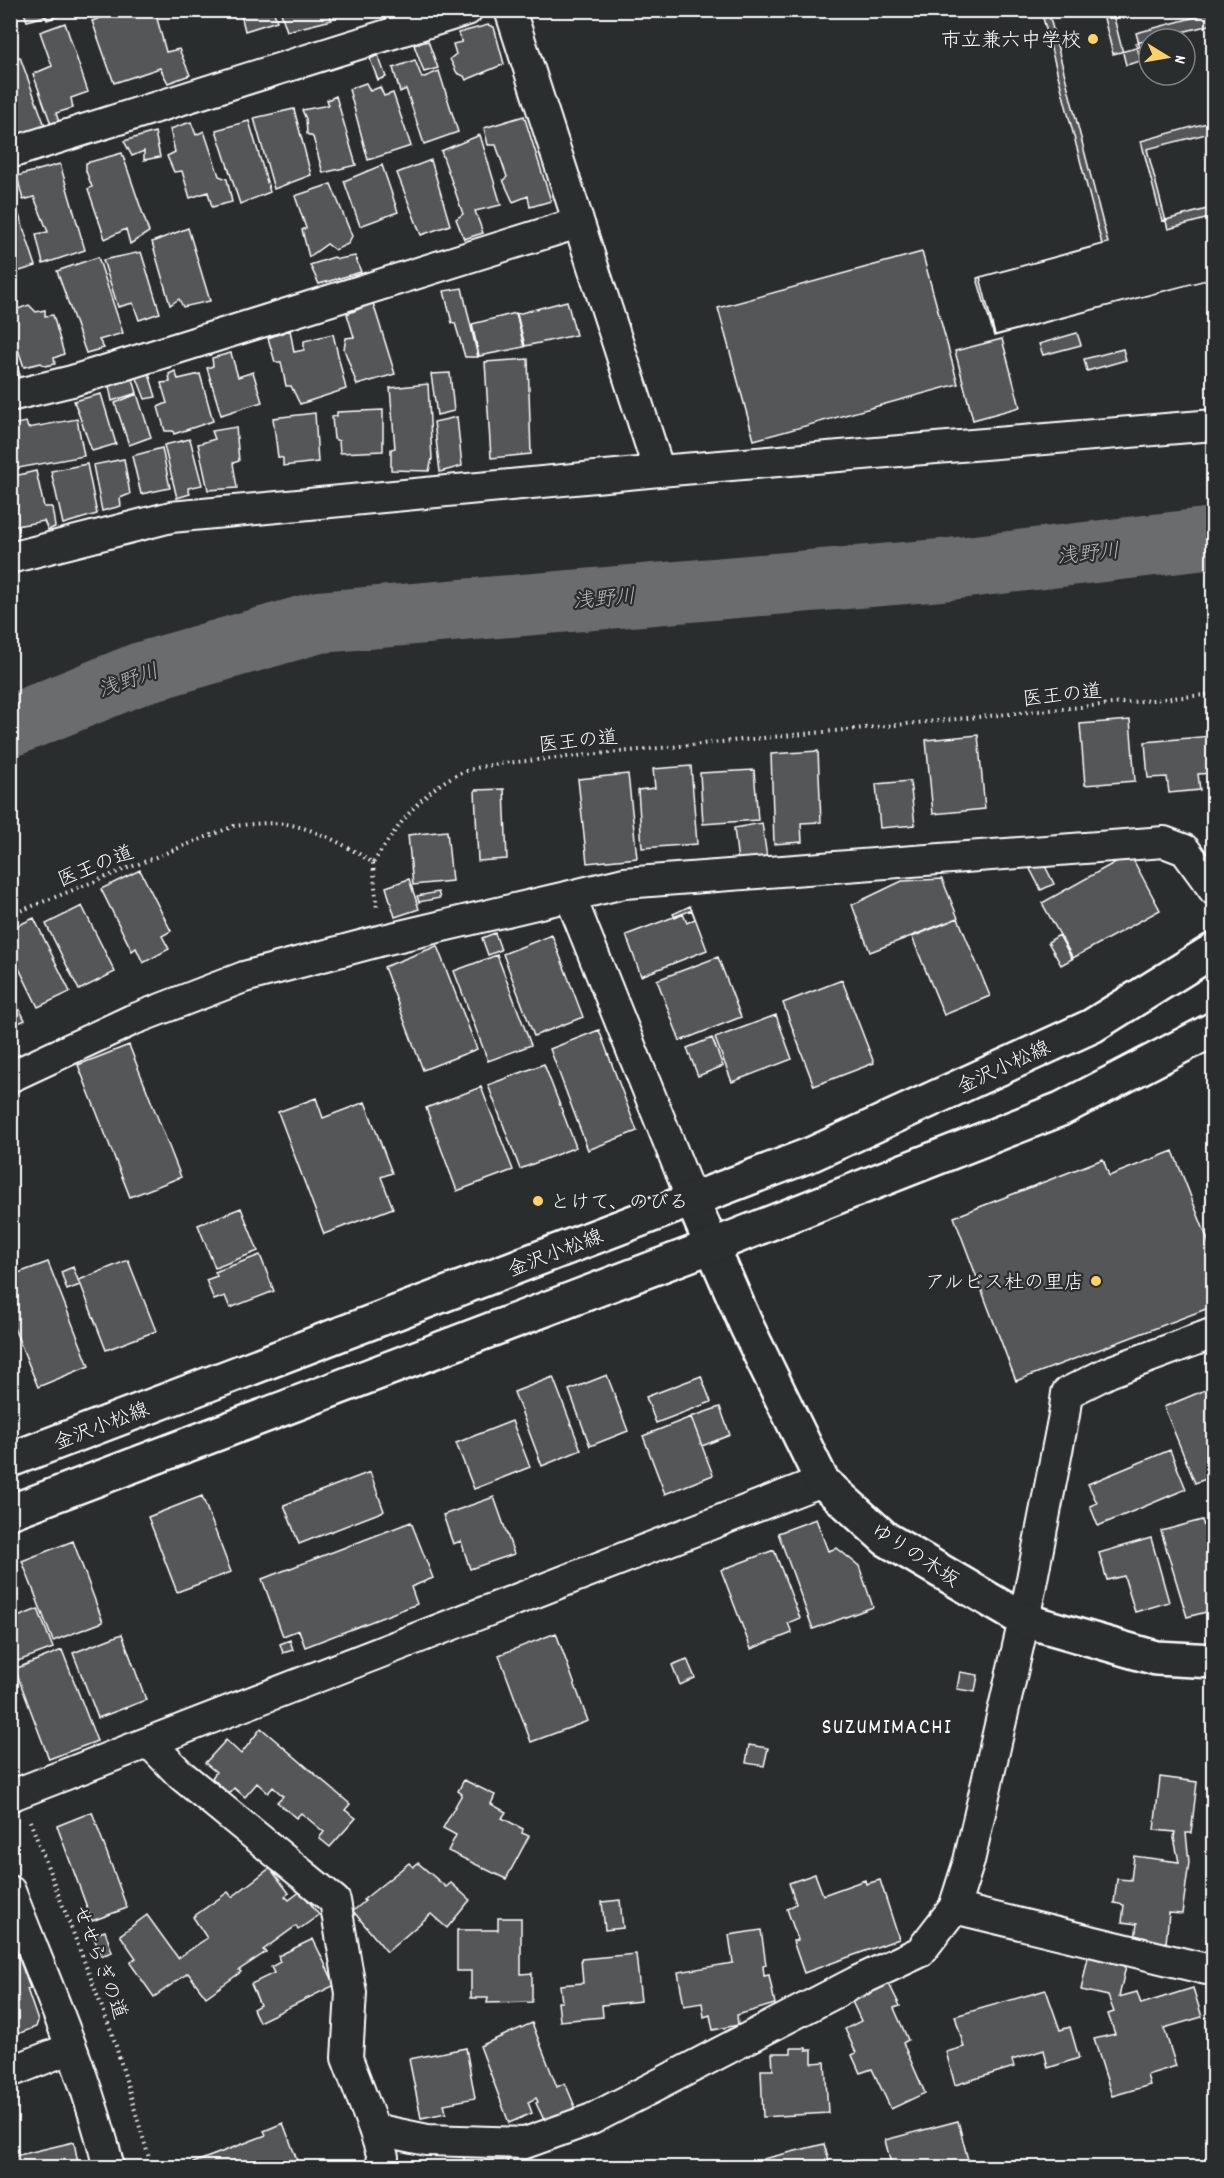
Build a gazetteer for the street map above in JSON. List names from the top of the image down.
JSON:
{
  "streets": {
    "main road": ["金沢小松線", "ゆりの木坂"],
    "path": ["医王の道", "せせらぎの道"]
  },
  "crossings": [
    ["金沢小松線", "ゆりの木坂"]
  ],
  "districts": ["SUZUMIMACHI"],
  "water": ["浅野川"],
  "places": ["市立兼六中学校", "とけて、のびる", "アルビス杜の里店"],
  "north": "right"
}
